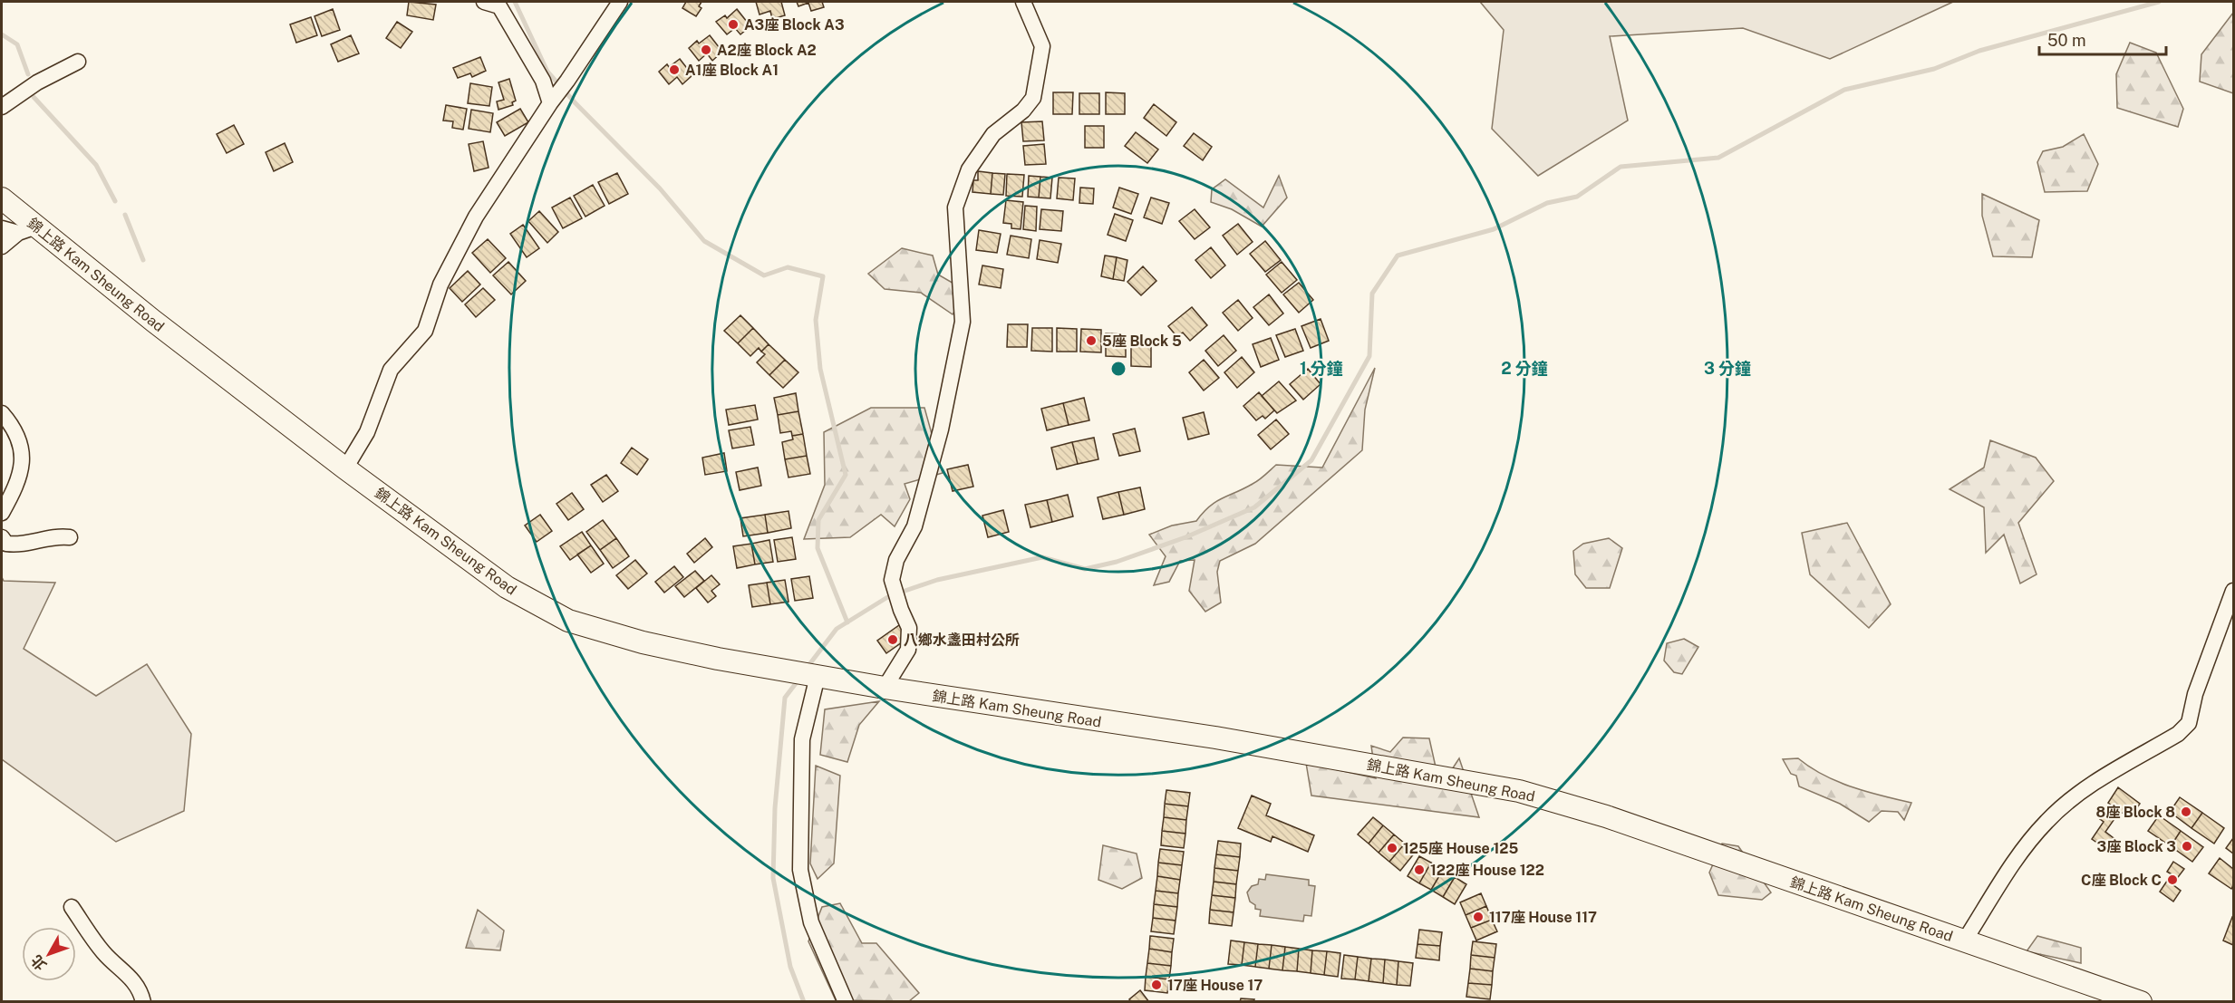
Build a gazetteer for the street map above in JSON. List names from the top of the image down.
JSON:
{
  "streets": {
    "main road": ["錦上路 Kam Sheung Road"]
  },
  "places": [
    "A3座 Block A3",
    "A2座 Block A2",
    "A1座 Block A1",
    "5座 Block 5",
    "八鄉水盞田村公所",
    "8座 Block 8",
    "3座 Block 3",
    "125座 House 125",
    "122座 House 122",
    "C座 Block C",
    "117座 House 117",
    "17座 House 17"
  ],
  "scale_bar": "50 m",
  "north": "bottom left",
  "rings": ["1 分鐘", "2 分鐘", "3 分鐘"]
}
